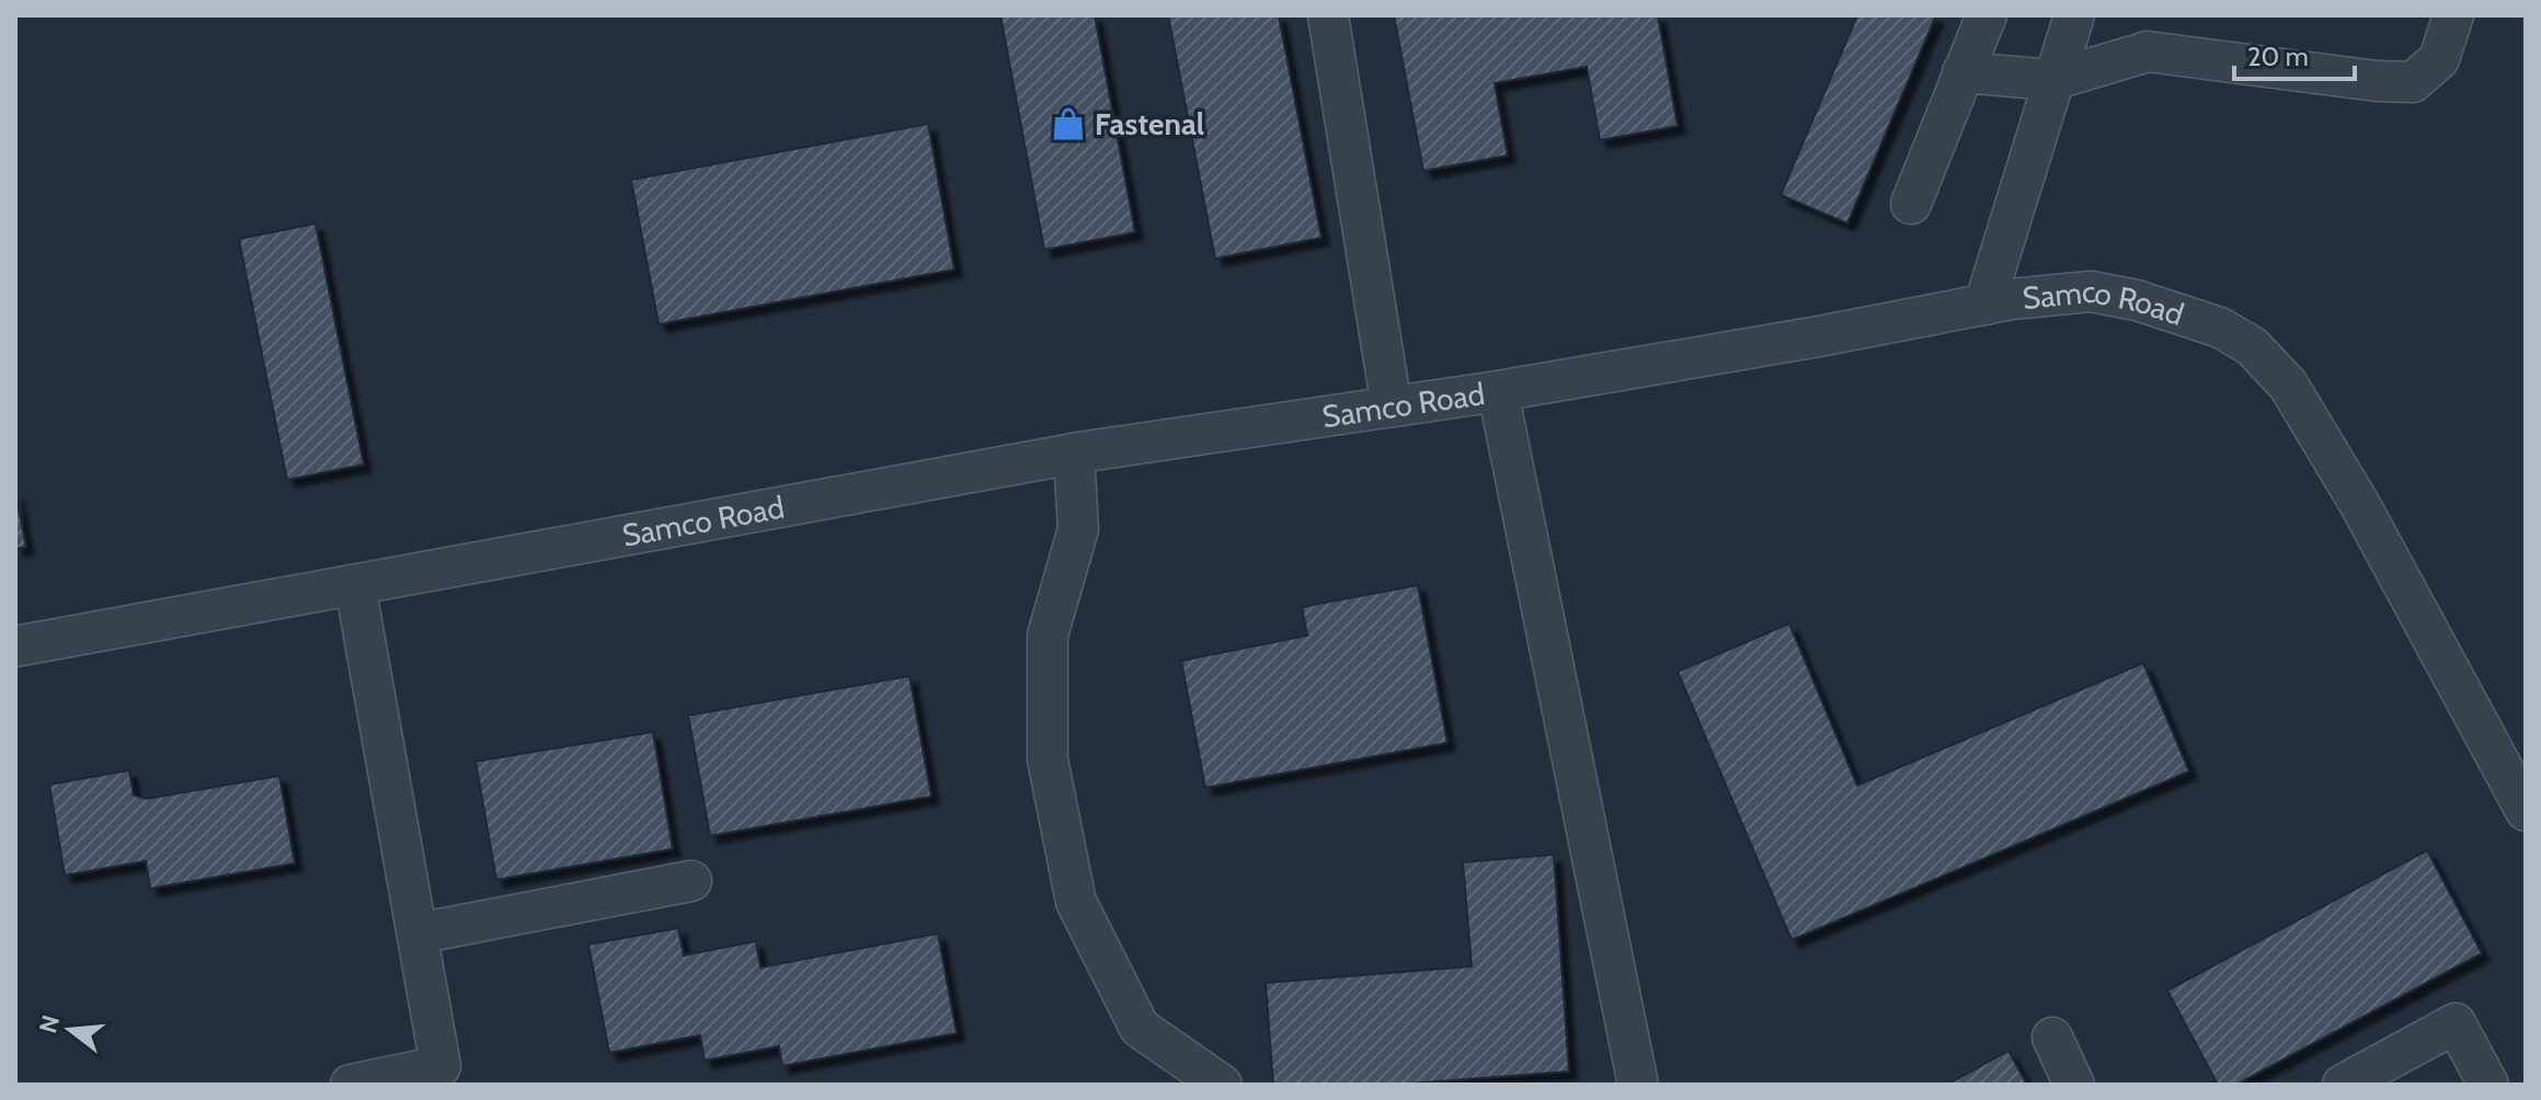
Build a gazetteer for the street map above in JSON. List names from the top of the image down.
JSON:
{
  "streets": {
    "street": ["Samco Road"]
  },
  "places": {
    "shop": ["Fastenal"]
  },
  "scale_bar": "20 m",
  "north": "left"
}
